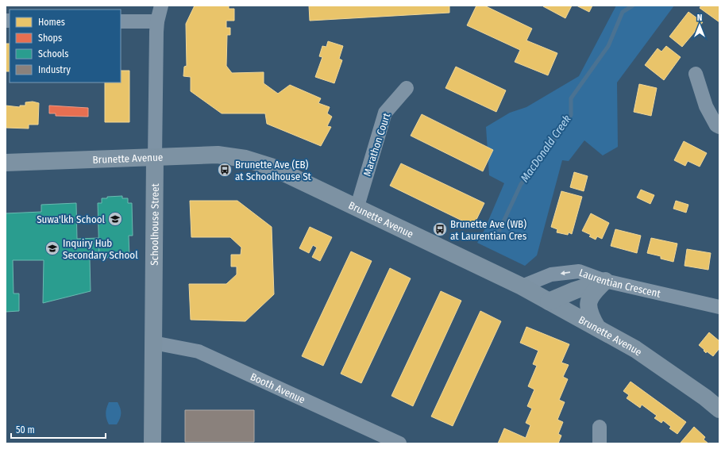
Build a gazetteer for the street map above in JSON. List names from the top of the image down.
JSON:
{
  "streets": {
    "main road": ["Brunette Avenue", "Schoolhouse Street"],
    "street": ["Marathon Court", "Laurentian Crescent", "Booth Avenue"]
  },
  "crossings": [
    ["Marathon Court", "Brunette Avenue"],
    ["Brunette Avenue", "Schoolhouse Street"],
    ["Brunette Avenue", "Laurentian Crescent"],
    ["Schoolhouse Street", "Booth Avenue"]
  ],
  "one_way": ["Laurentian Crescent"],
  "water": ["MacDonald Creek"],
  "places": {
    "bus stop": ["Brunette Ave (EB) at Schoolhouse St", "Brunette Ave (WB) at Laurentian Cres"],
    "school or university": ["Suwa'lkh School", "Inquiry Hub Secondary School"]
  },
  "legend": [
    "Homes",
    "Shops",
    "Schools",
    "Industry"
  ],
  "scale_bar": "50 m",
  "north": "top"
}
